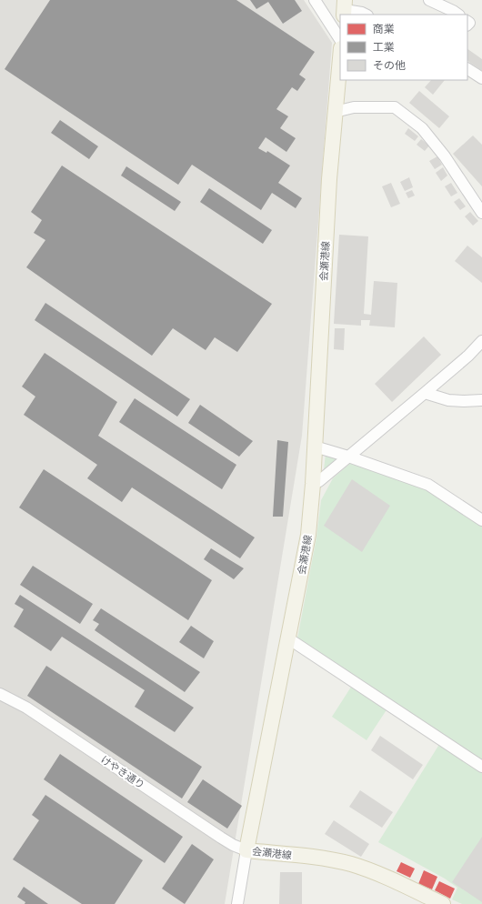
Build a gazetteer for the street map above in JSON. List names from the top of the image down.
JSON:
{
  "streets": {
    "main road": ["会瀬港線"],
    "street": ["けやき通り"]
  },
  "crossings": [
    ["会瀬港線", "けやき通り"]
  ],
  "legend": ["商業", "工業", "その他"]
}
